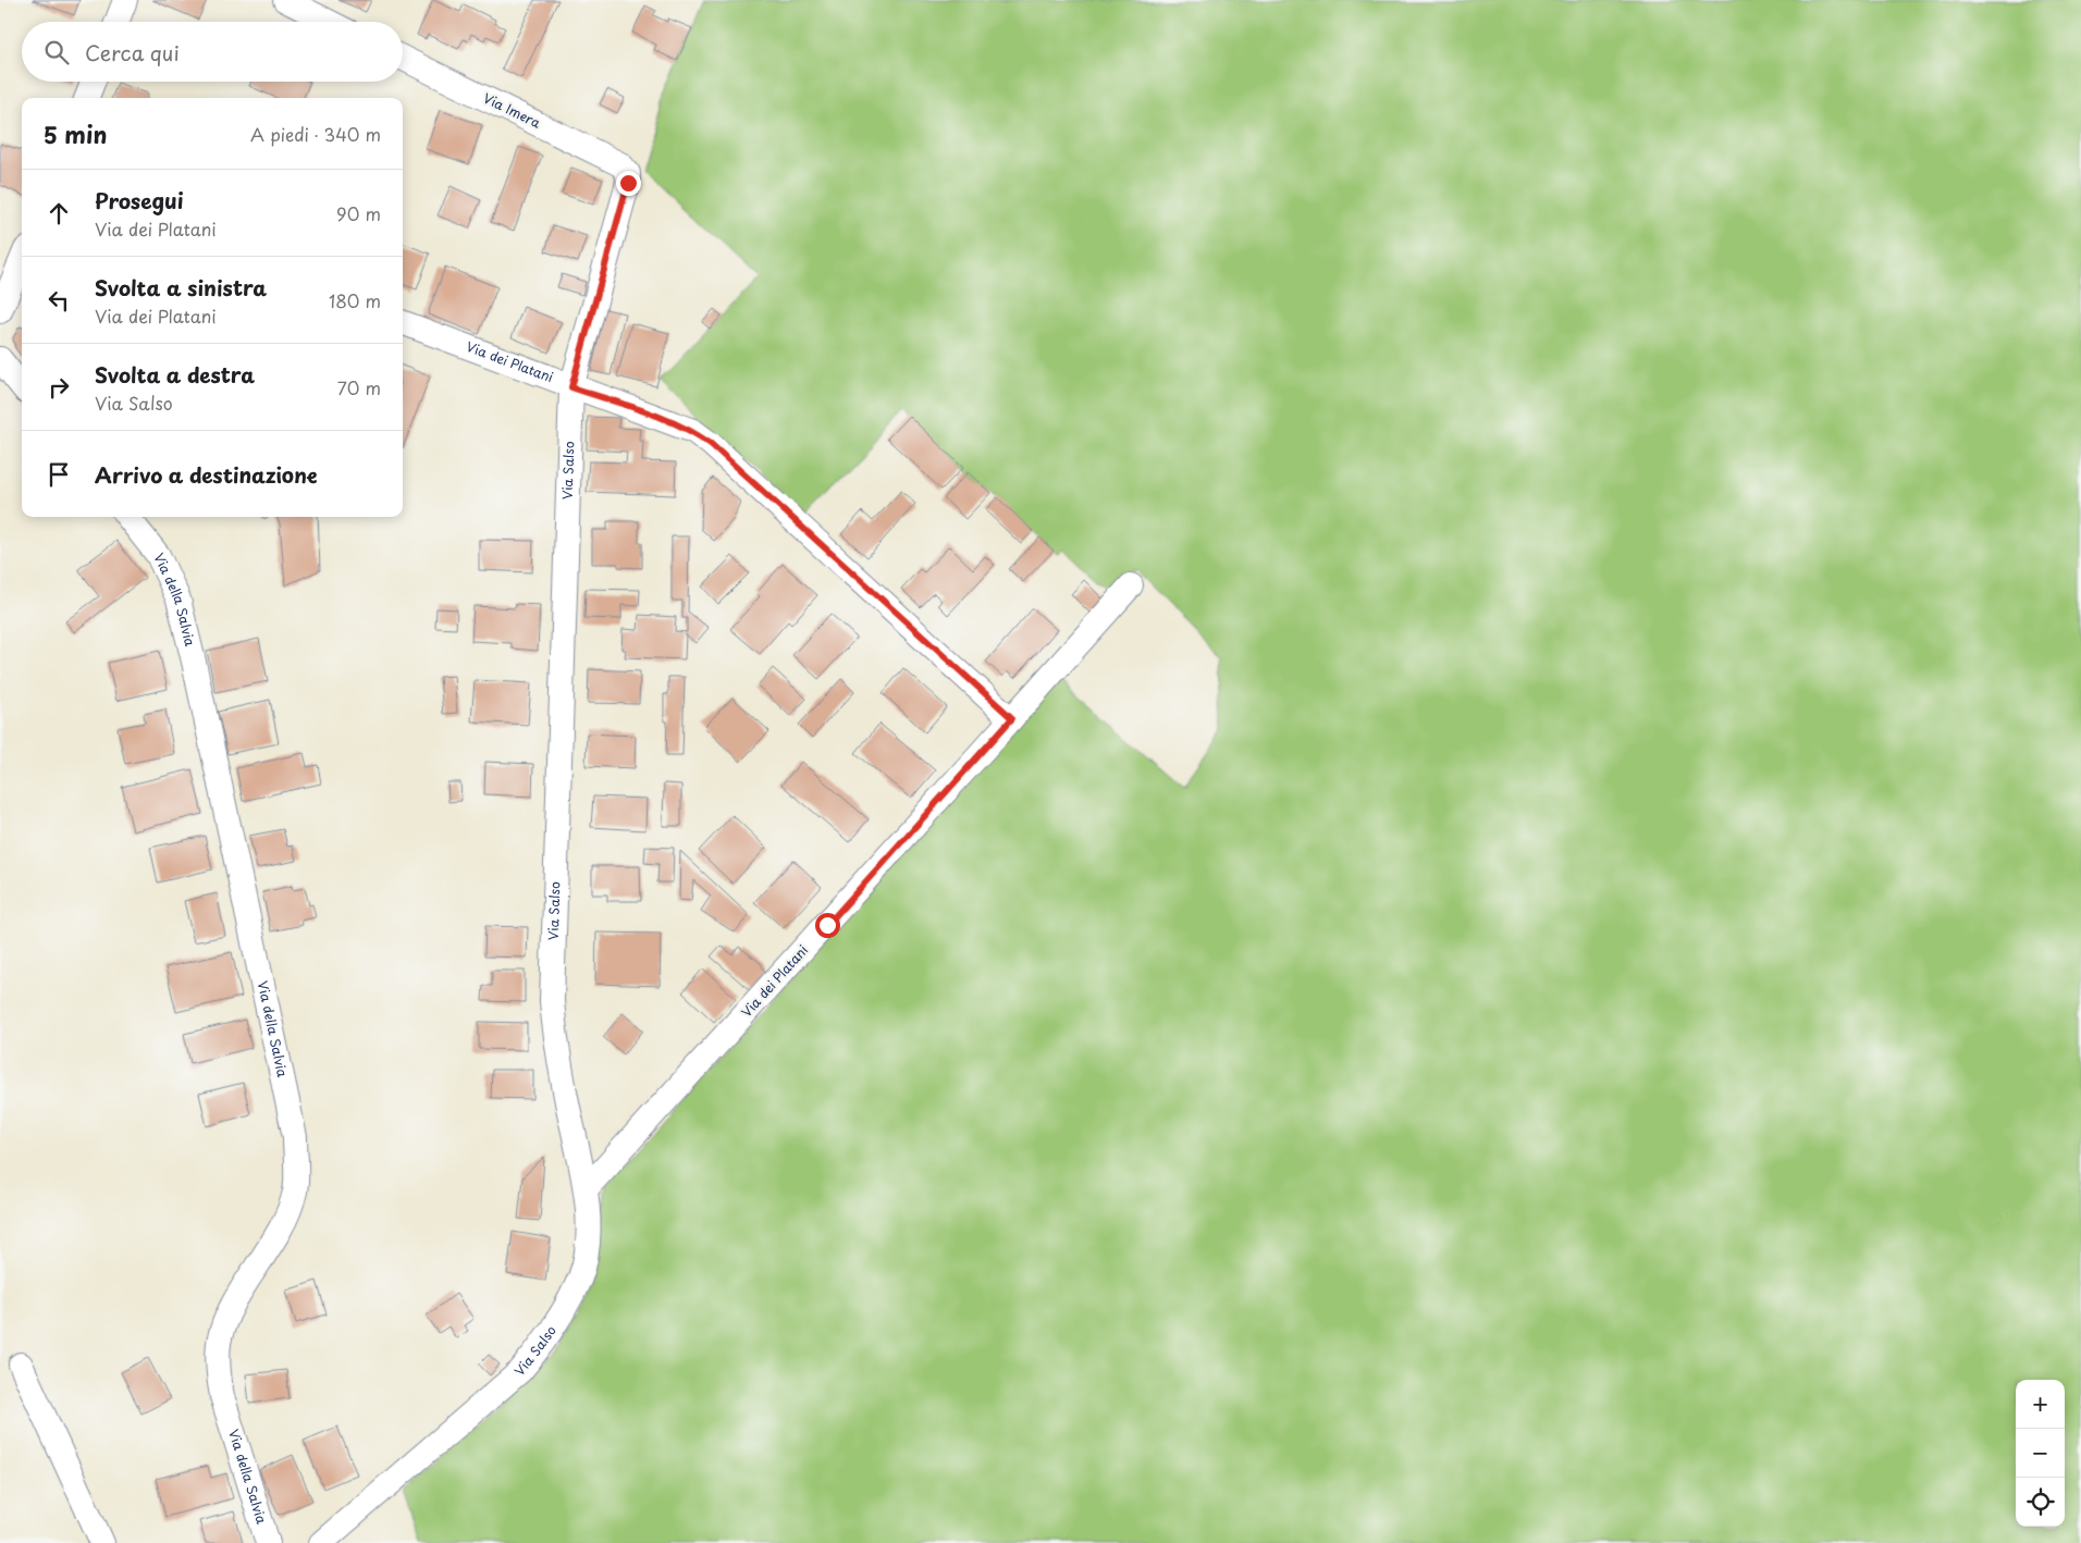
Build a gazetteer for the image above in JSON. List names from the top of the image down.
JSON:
{
  "streets": {
    "street": [
      "Via Imera",
      "Via dei Platani",
      "Via Salso",
      "Via della Salvia"
    ]
  },
  "crossings": [
    ["Via Imera", "Via Salso"],
    ["Via dei Platani", "Via Salso"]
  ],
  "page": {
    "search": "Cerca qui",
    "heading": ["5 min", "A piedi · 340 m"],
    "list": [
      ["Prosegui", "Via dei Platani", "90 m"],
      ["Svolta a sinistra", "Via dei Platani", "180 m"],
      ["Svolta a destra", "Via Salso", "70 m"],
      "Arrivo a destinazione"
    ],
    "map_buttons": ["+", "−"]
  }
}
